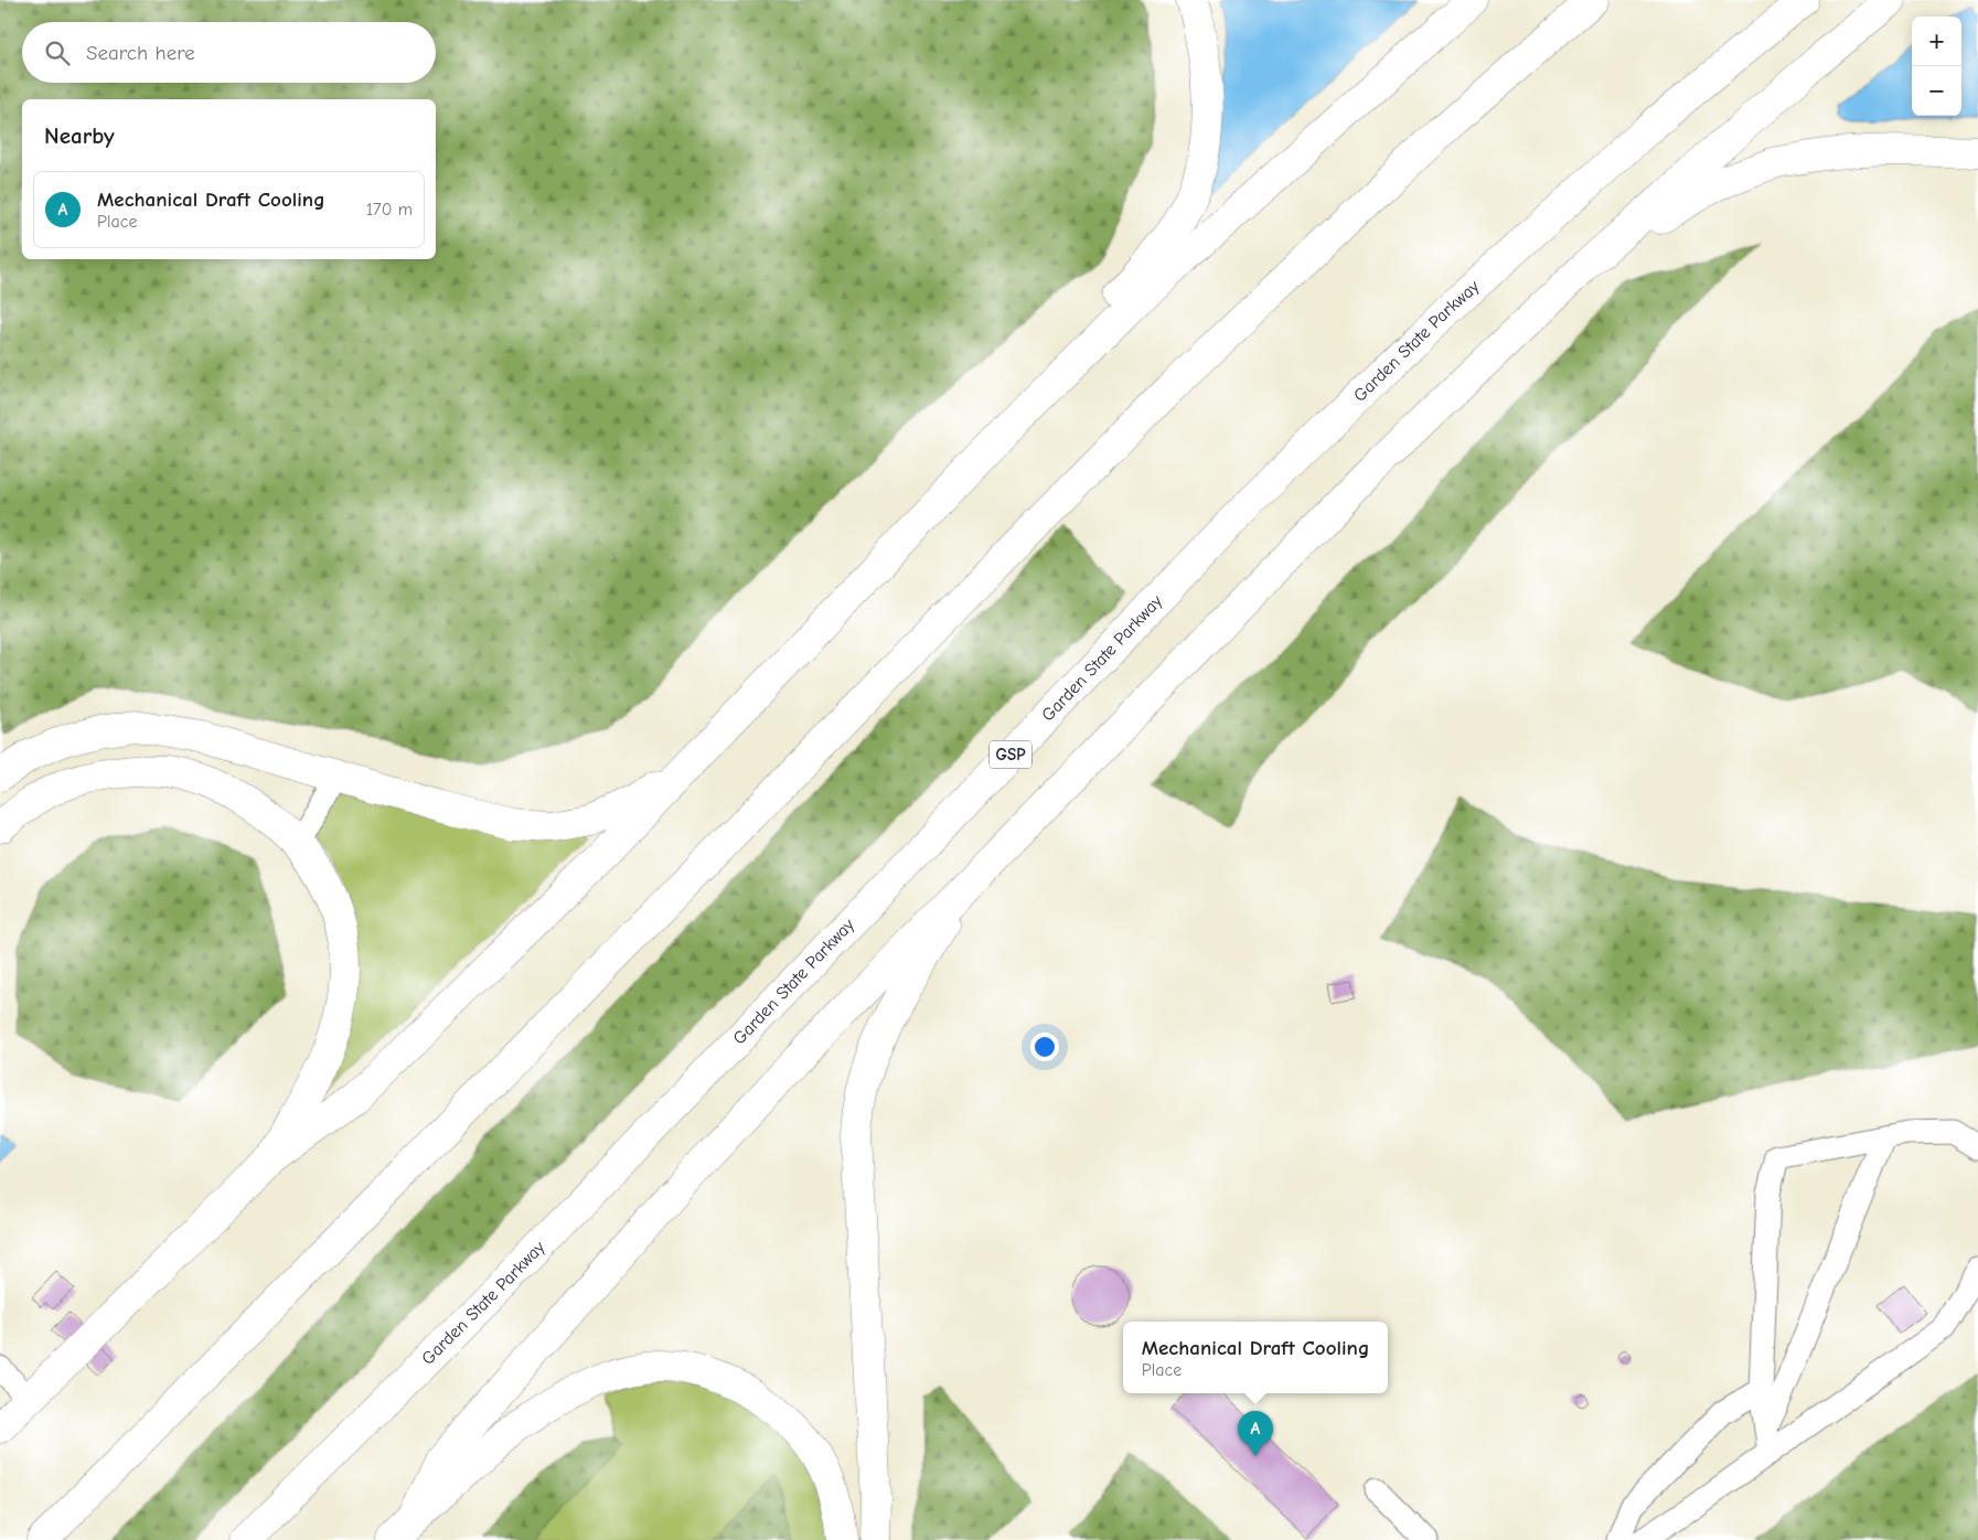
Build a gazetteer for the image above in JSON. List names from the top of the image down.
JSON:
{
  "streets": {
    "highway": ["Garden State Parkway", "GSP"]
  },
  "page": {
    "map_buttons": ["+", "−"],
    "search": "Search here",
    "heading": "Nearby",
    "list": [
      {
        "mark": "A",
        "name": "Mechanical Draft Cooling",
        "note": "Place",
        "value": "170 m"
      }
    ],
    "popup": ["Mechanical Draft Cooling", "Place"],
    "pins": "A"
  }
}
